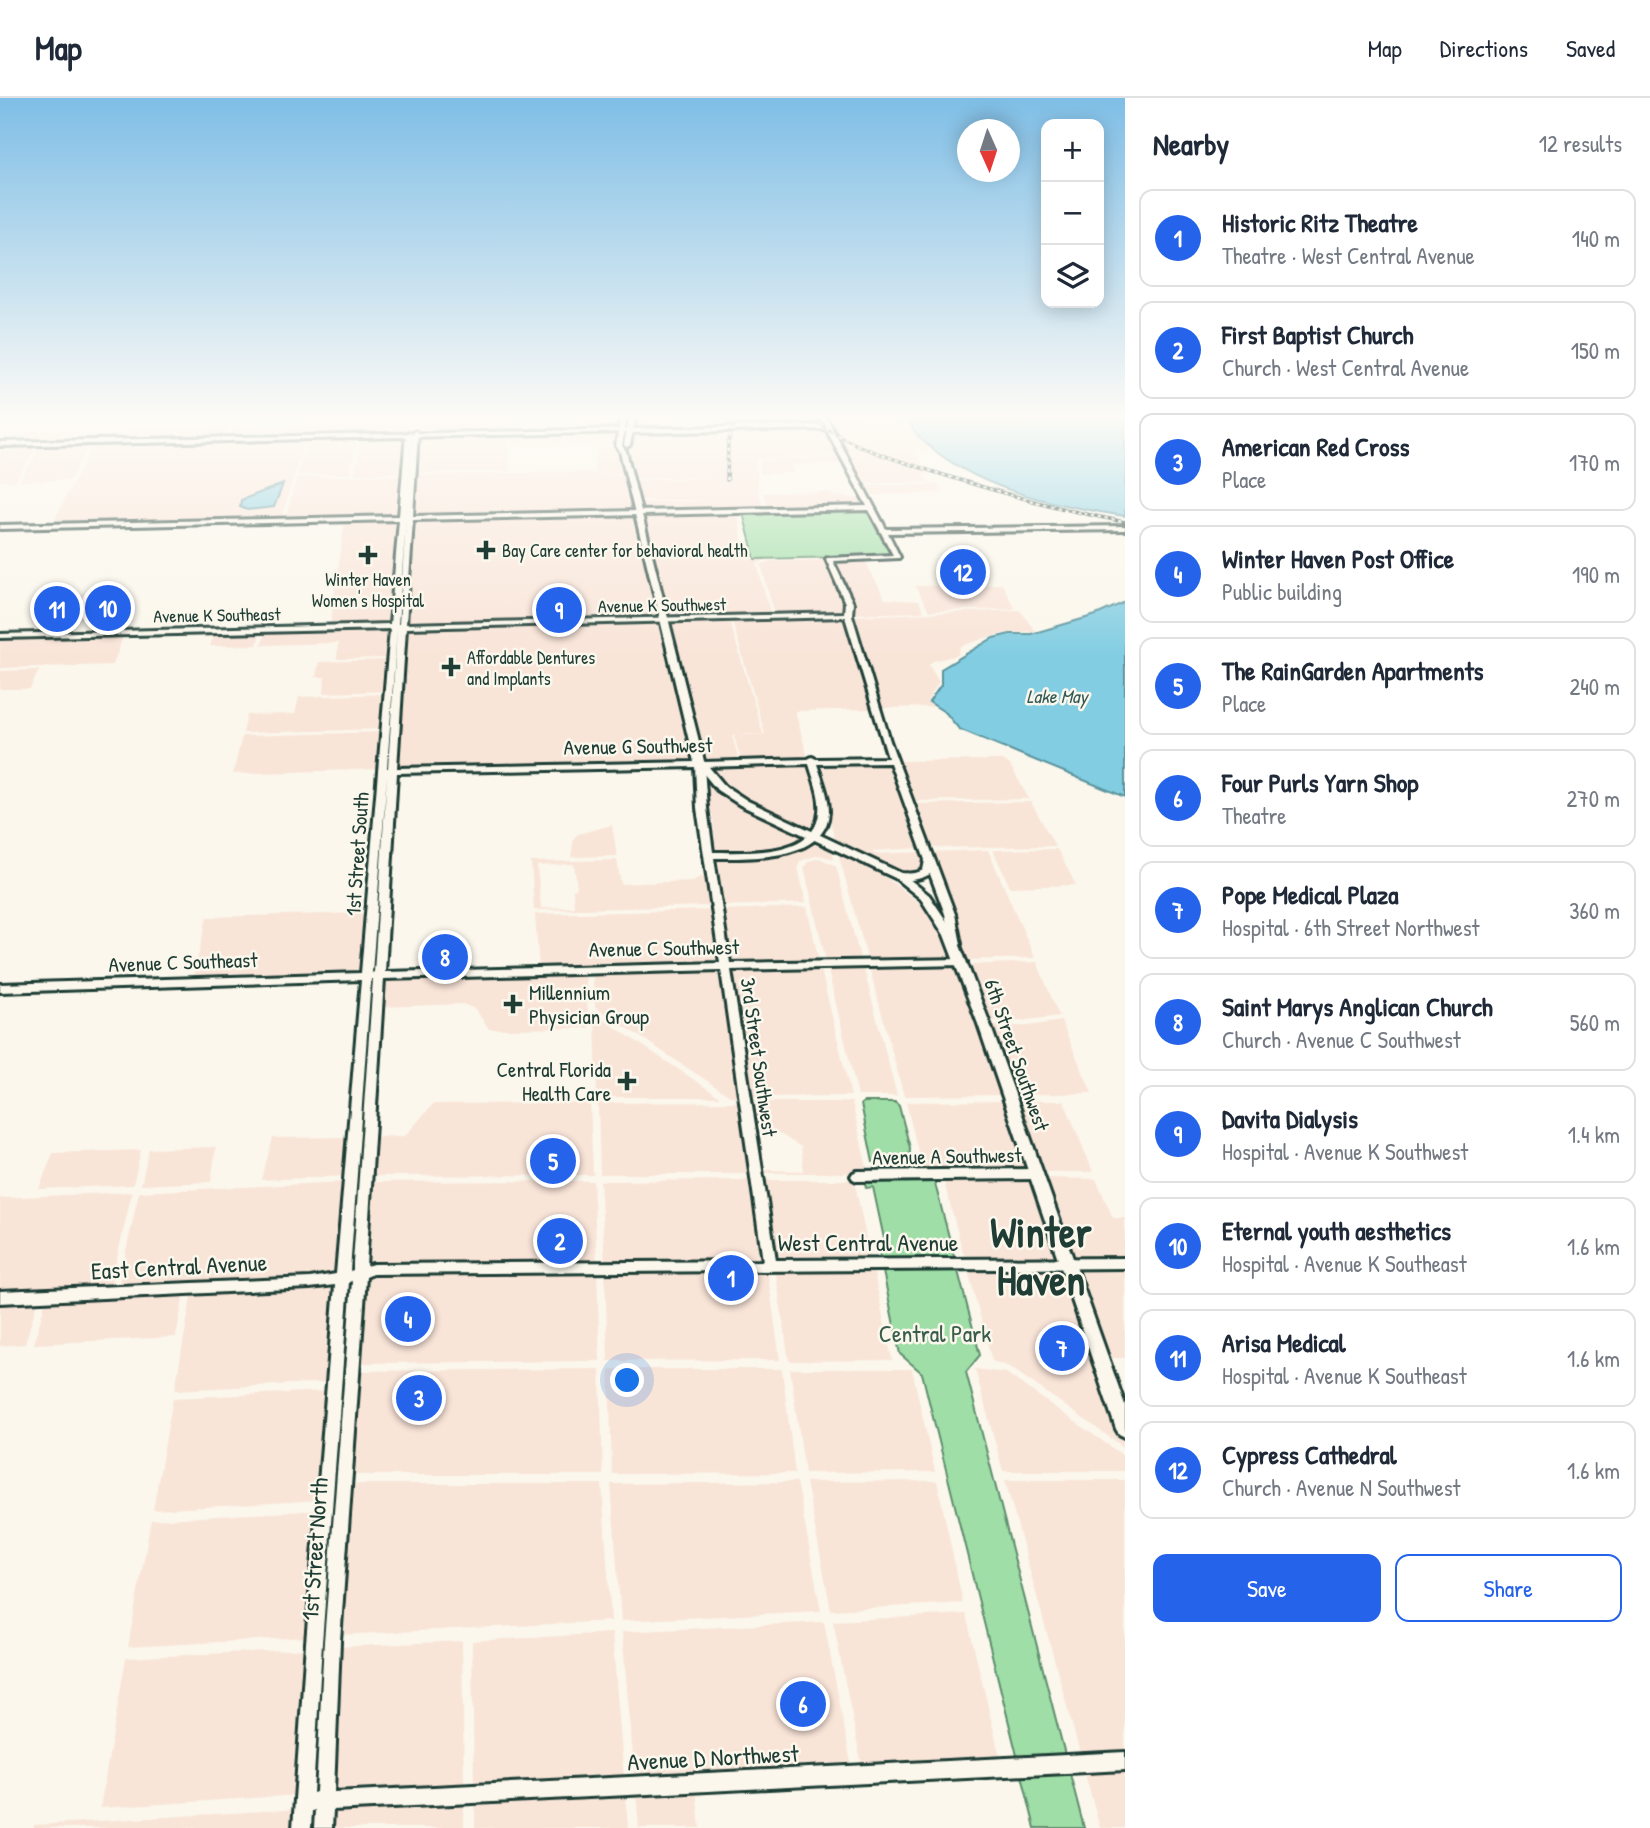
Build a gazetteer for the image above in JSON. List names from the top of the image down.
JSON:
{
  "streets": {
    "highway": ["6th Street Southwest", "3rd Street Southwest"],
    "street": [
      "Avenue K Southwest",
      "Avenue K Southeast",
      "Avenue G Southwest",
      "1st Street South",
      "Avenue C Southwest",
      "Avenue C Southeast",
      "Avenue A Southwest",
      "West Central Avenue",
      "East Central Avenue",
      "1st Street North",
      "Avenue D Northwest"
    ]
  },
  "crossings": [
    ["Avenue K Southwest", "Avenue K Southeast"],
    ["Avenue K Southwest", "1st Street South"],
    ["Avenue K Southwest", "6th Street Southwest"],
    ["Avenue K Southwest", "3rd Street Southwest"],
    ["Avenue K Southeast", "1st Street South"],
    ["Avenue G Southwest", "1st Street South"],
    ["Avenue G Southwest", "6th Street Southwest"],
    ["Avenue G Southwest", "3rd Street Southwest"],
    ["1st Street South", "Avenue C Southwest"],
    ["1st Street South", "Avenue C Southeast"],
    ["1st Street South", "West Central Avenue"],
    ["1st Street South", "East Central Avenue"],
    ["1st Street South", "1st Street North"],
    ["Avenue C Southwest", "Avenue C Southeast"],
    ["Avenue C Southwest", "6th Street Southwest"],
    ["Avenue C Southwest", "3rd Street Southwest"],
    ["6th Street Southwest", "Avenue A Southwest"],
    ["6th Street Southwest", "West Central Avenue"],
    ["3rd Street Southwest", "West Central Avenue"],
    ["West Central Avenue", "East Central Avenue"],
    ["West Central Avenue", "1st Street North"],
    ["East Central Avenue", "1st Street North"],
    ["1st Street North", "Avenue D Northwest"]
  ],
  "districts": ["Winter Haven"],
  "water": ["Lake May"],
  "parks": ["Central Park"],
  "places": {
    "health": [
      "Bay Care center for behavioral health",
      "Winter Haven Women's Hospital",
      "Affordable Dentures and Implants",
      "Millennium Physician Group",
      "Central Florida Health Care"
    ]
  },
  "north": "bottom",
  "page": {
    "header": "Map",
    "nav": ["Map", "Directions", "Saved"],
    "heading": ["Nearby", "12 results"],
    "map_buttons": ["+", "−"],
    "list": [
      {
        "mark": "1",
        "name": "Historic Ritz Theatre",
        "note": "Theatre · West Central Avenue",
        "value": "140 m"
      },
      {
        "mark": "2",
        "name": "First Baptist Church",
        "note": "Church · West Central Avenue",
        "value": "150 m"
      },
      {
        "mark": "3",
        "name": "American Red Cross",
        "note": "Place",
        "value": "170 m"
      },
      {
        "mark": "4",
        "name": "Winter Haven Post Office",
        "note": "Public building",
        "value": "190 m"
      },
      {
        "mark": "5",
        "name": "The RainGarden Apartments",
        "note": "Place",
        "value": "240 m"
      },
      {
        "mark": "6",
        "name": "Four Purls Yarn Shop",
        "note": "Theatre",
        "value": "270 m"
      },
      {
        "mark": "7",
        "name": "Pope Medical Plaza",
        "note": "Hospital · 6th Street Northwest",
        "value": "360 m"
      },
      {
        "mark": "8",
        "name": "Saint Marys Anglican Church",
        "note": "Church · Avenue C Southwest",
        "value": "560 m"
      },
      {
        "mark": "9",
        "name": "Davita Dialysis",
        "note": "Hospital · Avenue K Southwest",
        "value": "1.4 km"
      },
      {
        "mark": "10",
        "name": "Eternal youth aesthetics",
        "note": "Hospital · Avenue K Southeast",
        "value": "1.6 km"
      },
      {
        "mark": "11",
        "name": "Arisa Medical",
        "note": "Hospital · Avenue K Southeast",
        "value": "1.6 km"
      },
      {
        "mark": "12",
        "name": "Cypress Cathedral",
        "note": "Church · Avenue N Southwest",
        "value": "1.6 km"
      }
    ],
    "pins": [
      "12",
      "10",
      "11",
      "9",
      "8",
      "5",
      "2",
      "1",
      "4",
      "7",
      "3",
      "6"
    ],
    "buttons": ["Save", "Share"]
  }
}
